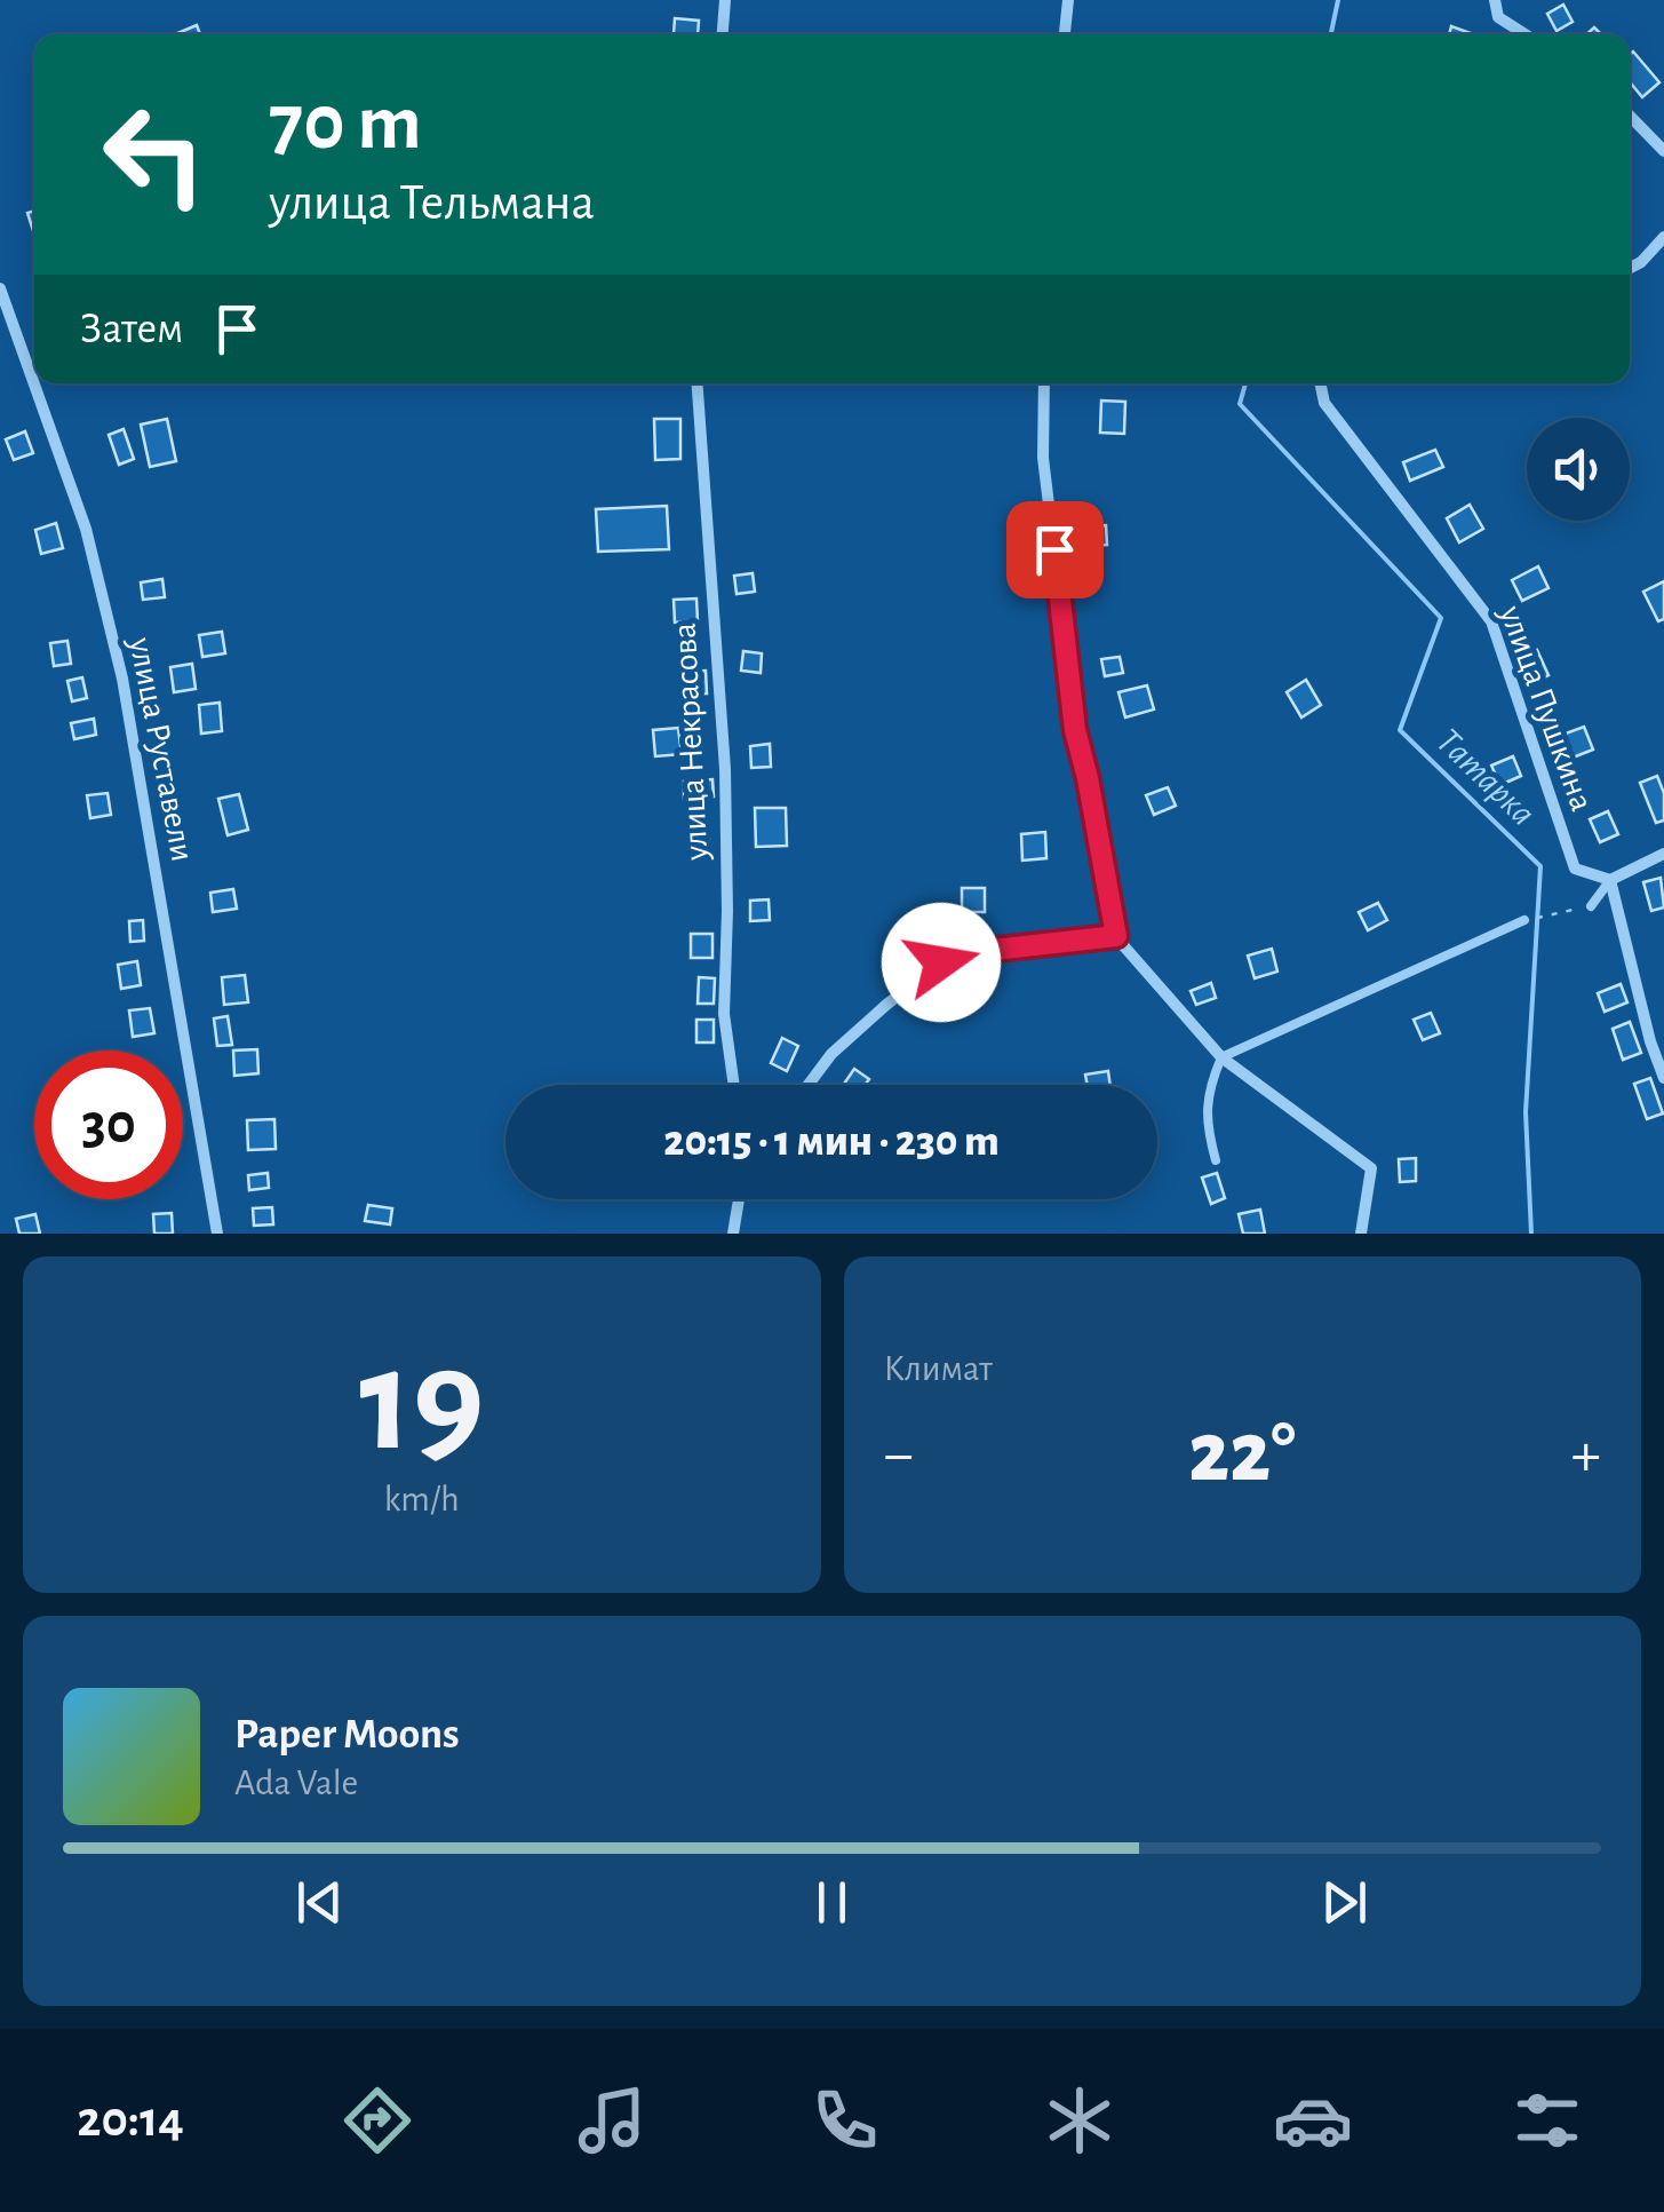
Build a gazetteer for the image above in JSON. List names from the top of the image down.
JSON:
{
  "streets": {
    "street": ["улица Пушкина", "улица Некрасова", "улица Руставели"]
  },
  "water": ["Татарка"],
  "page": {
    "turn": ["70 m", "улица Тельмана"],
    "then": "Затем",
    "limit": "30",
    "trip": "20:15 · 1 мин · 230 m",
    "tile": [
      ["19", "km/h"],
      "Климат"
    ],
    "heat": ["−", "22°", "+"],
    "song": ["Paper Moons", "Ada Vale"],
    "tabs": "20:14"
  }
}
